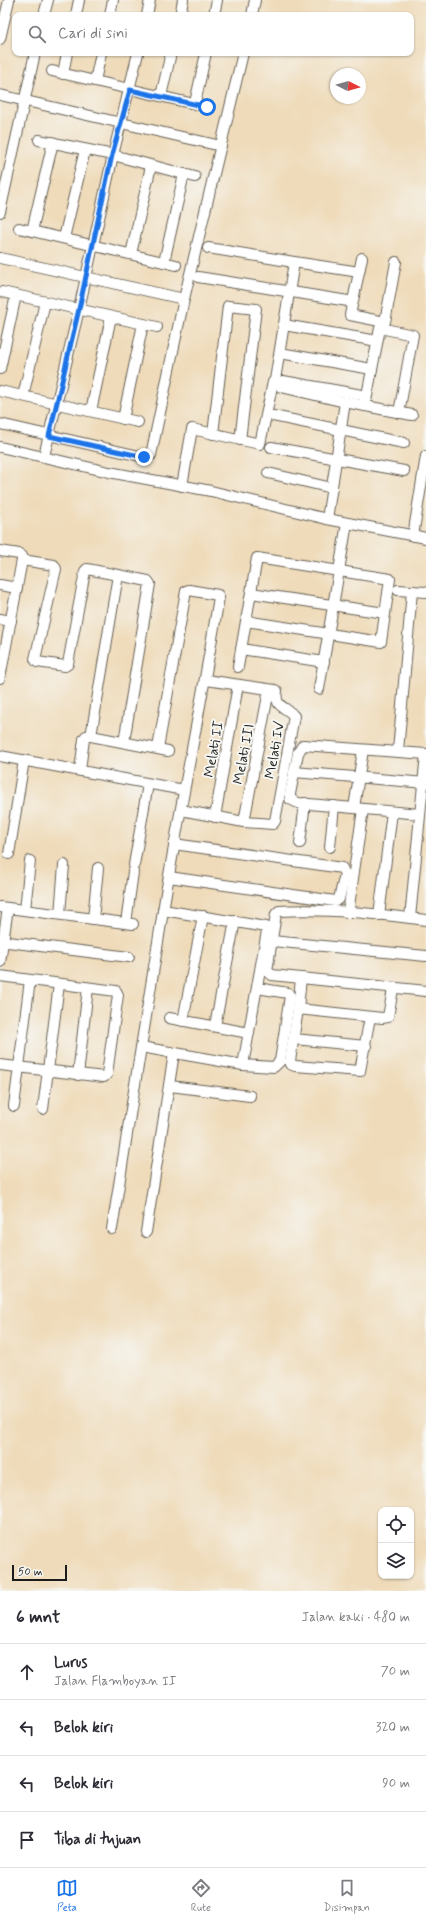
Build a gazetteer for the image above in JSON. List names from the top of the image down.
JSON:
{
  "streets": {
    "street": ["Melati II", "Melati IV", "Melati III"]
  },
  "crossings": [
    ["Melati IV", "Melati III"]
  ],
  "scale_bar": "50 m",
  "north": "right",
  "page": {
    "search": "Cari di sini",
    "scale": "50 m",
    "heading": ["6 mnt", "Jalan kaki · 480 m"],
    "list": [
      ["Lurus", "Jalan Flamboyan II", "70 m"],
      ["Belok kiri", "320 m"],
      ["Belok kiri", "90 m"],
      "Tiba di tujuan"
    ],
    "nav": ["Peta", "Rute", "Disimpan"]
  }
}
